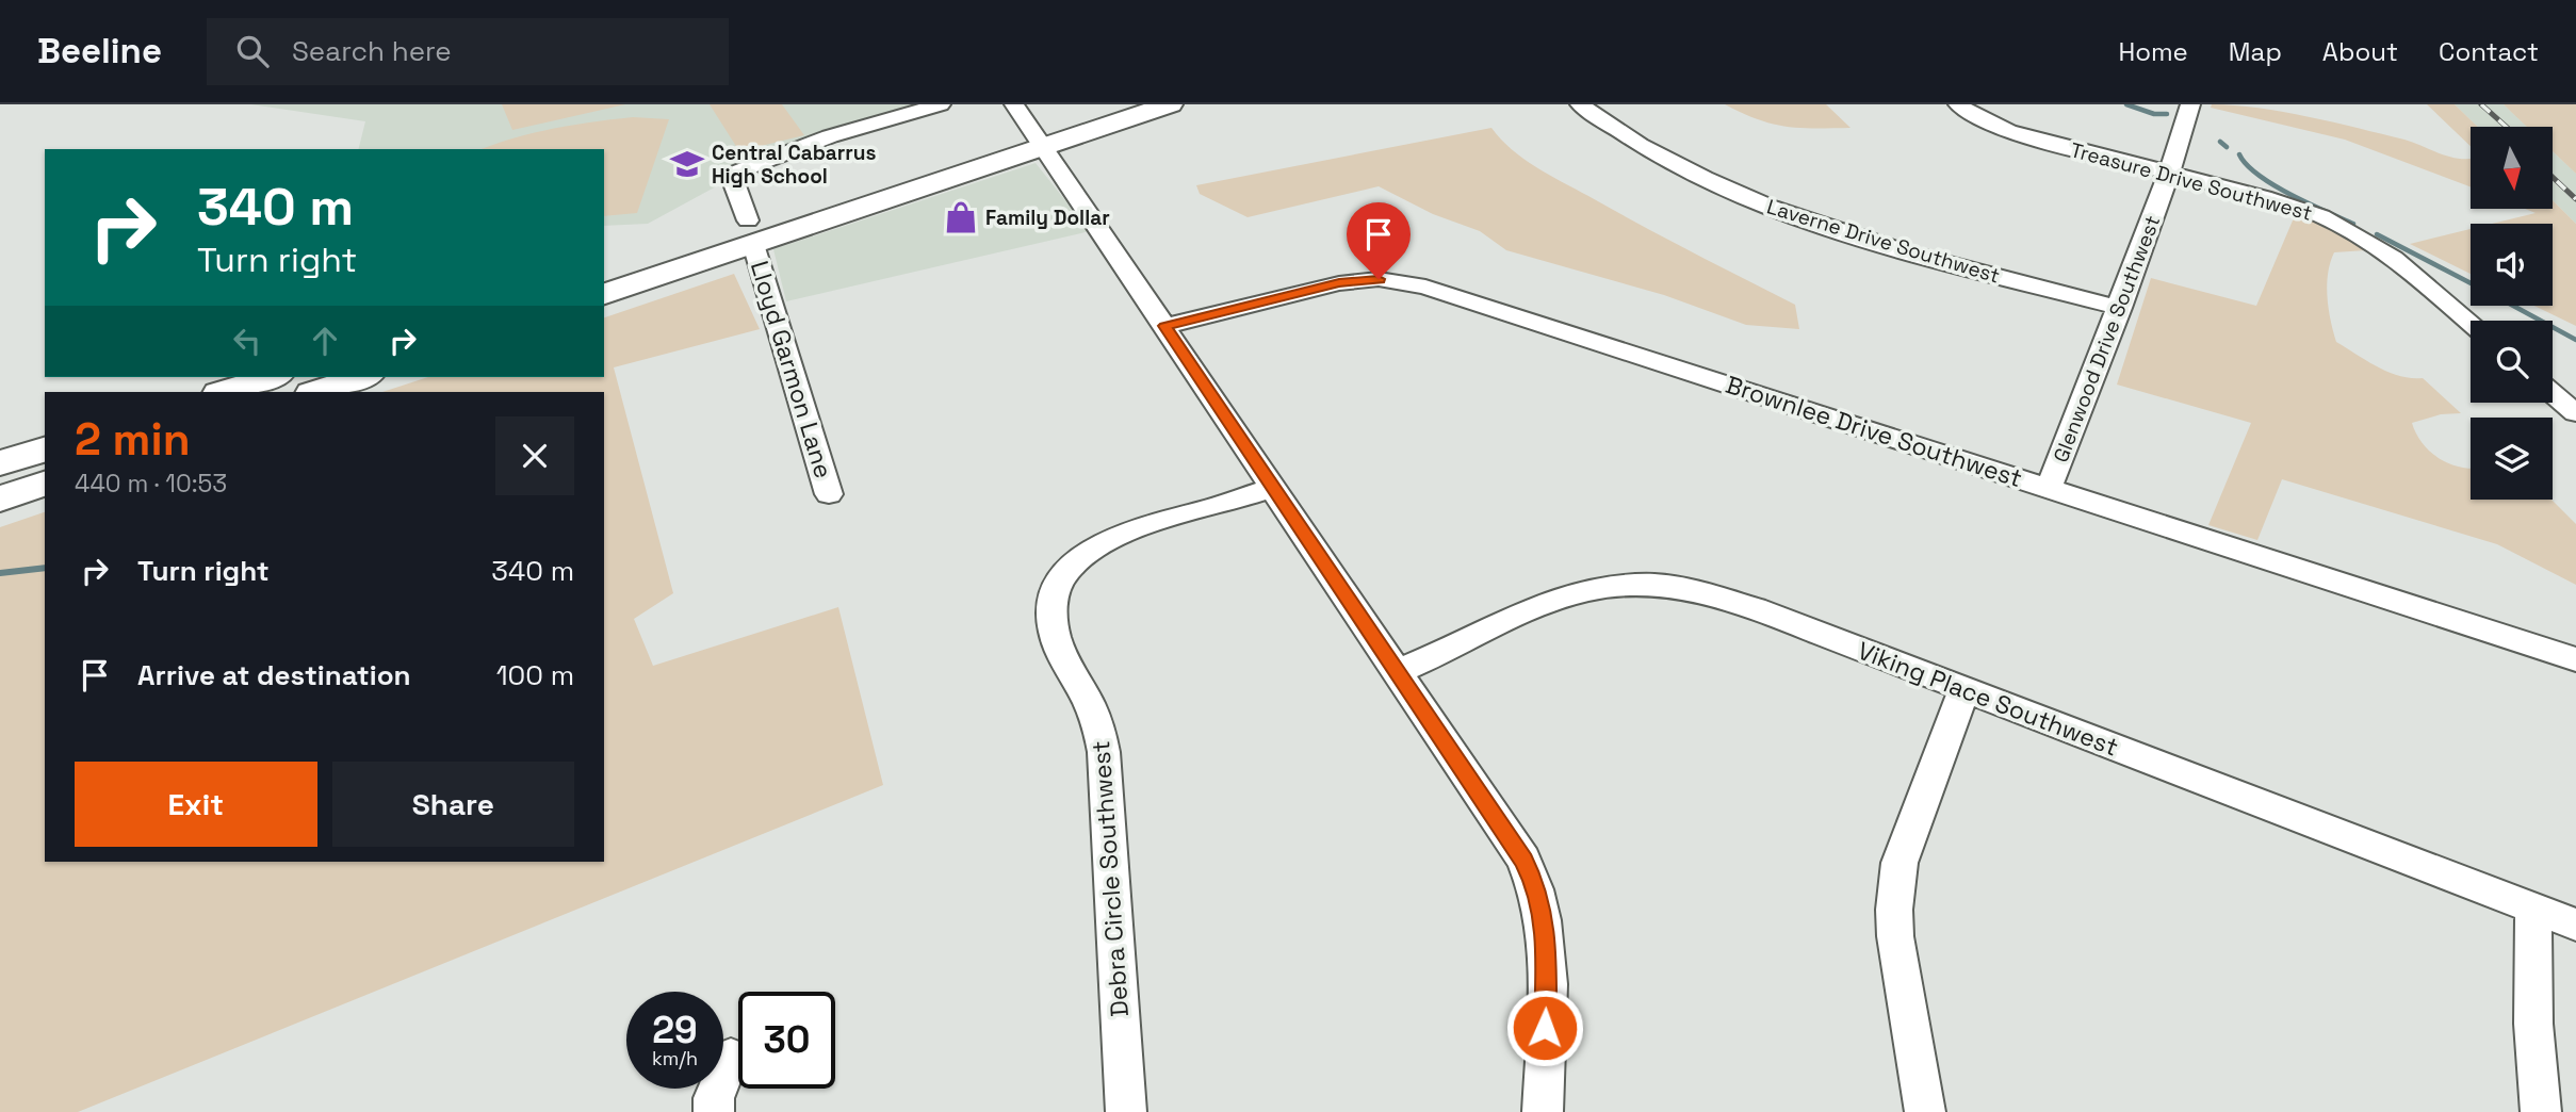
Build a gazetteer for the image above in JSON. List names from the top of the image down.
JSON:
{
  "streets": {
    "street": [
      "Treasure Drive Southwest",
      "Laverne Drive Southwest",
      "Glenwood Drive Southwest",
      "Lloyd Garmon Lane",
      "Brownlee Drive Southwest",
      "Viking Place Southwest",
      "Debra Circle Southwest"
    ]
  },
  "crossings": [
    ["Treasure Drive Southwest", "Glenwood Drive Southwest"],
    ["Laverne Drive Southwest", "Glenwood Drive Southwest"],
    ["Glenwood Drive Southwest", "Brownlee Drive Southwest"]
  ],
  "places": {
    "school or university": ["Central Cabarrus High School"],
    "shop": ["Family Dollar"]
  },
  "north": "bottom",
  "page": {
    "header": "Beeline",
    "search": "Search here",
    "nav": [
      "Home",
      "Map",
      "About",
      "Contact"
    ],
    "turn": ["340 m", "Turn right"],
    "heading": ["2 min", "440 m · 10:53"],
    "list": [
      {
        "name": "Turn right",
        "value": "340 m"
      },
      {
        "name": "Arrive at destination",
        "value": "100 m"
      }
    ],
    "buttons": ["Exit", "Share"],
    "speed": "29 km/h",
    "limit": "30"
  }
}
